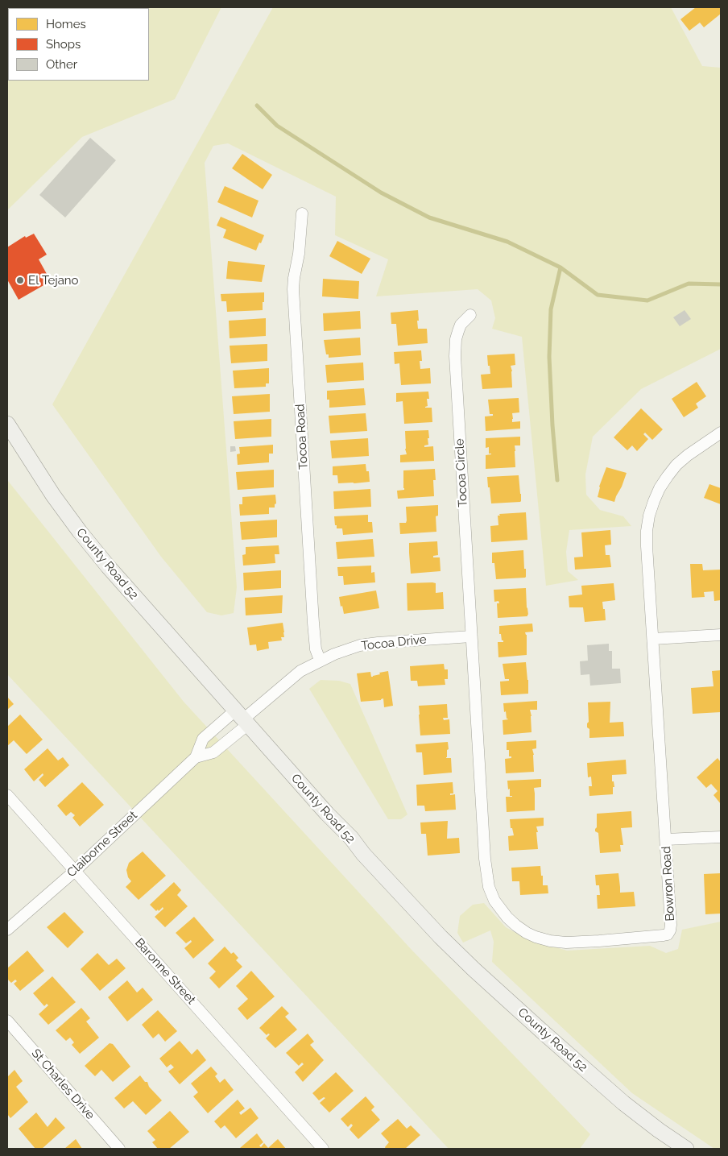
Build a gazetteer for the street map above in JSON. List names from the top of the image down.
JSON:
{
  "streets": {
    "main road": ["County Road 52"],
    "street": [
      "Tocoa Road",
      "Tocoa Circle",
      "Tocoa Drive",
      "Claiborne Street",
      "Bowron Road",
      "Baronne Street",
      "St Charles Drive"
    ]
  },
  "crossings": [
    ["Tocoa Road", "Tocoa Drive"],
    ["Tocoa Circle", "Tocoa Drive"],
    ["Tocoa Circle", "Bowron Road"],
    ["County Road 52", "Tocoa Drive"],
    ["County Road 52", "Claiborne Street"],
    ["Tocoa Drive", "Claiborne Street"],
    ["Tocoa Drive", "Bowron Road"],
    ["Claiborne Street", "Baronne Street"]
  ],
  "places": ["El Tejano"],
  "legend": ["Homes", "Shops", "Other"]
}
